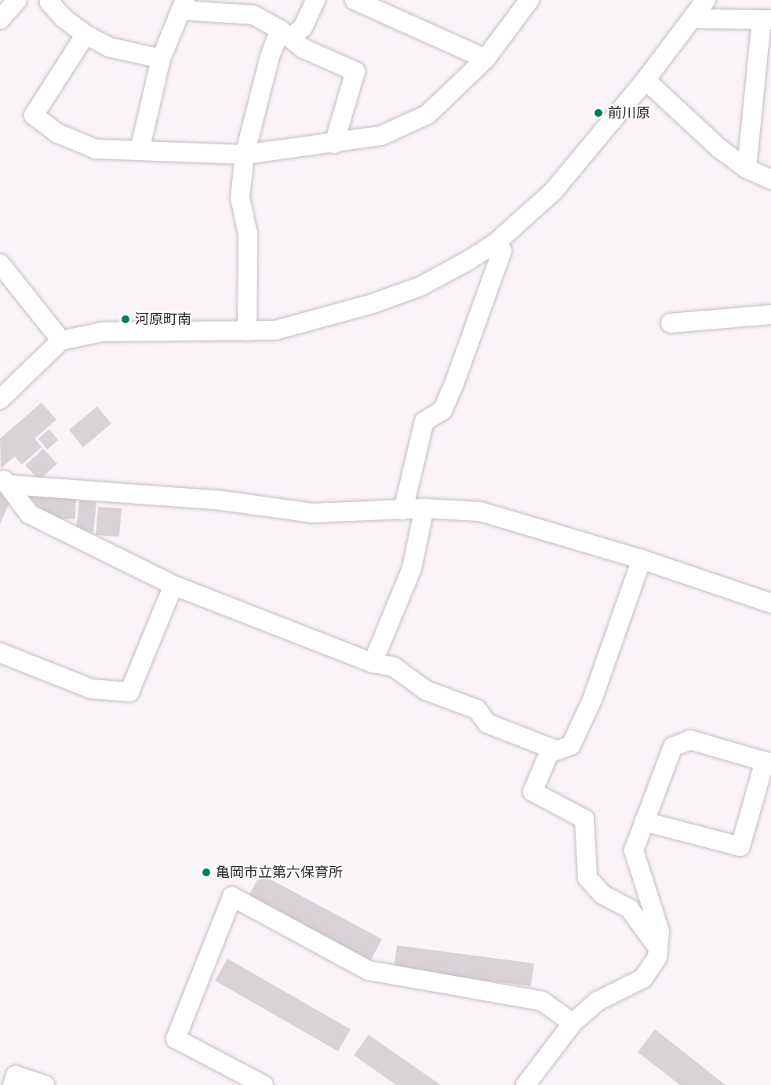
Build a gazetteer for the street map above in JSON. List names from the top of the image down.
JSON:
{
  "places": ["前川原", "河原町南", "亀岡市立第六保育所"]
}
